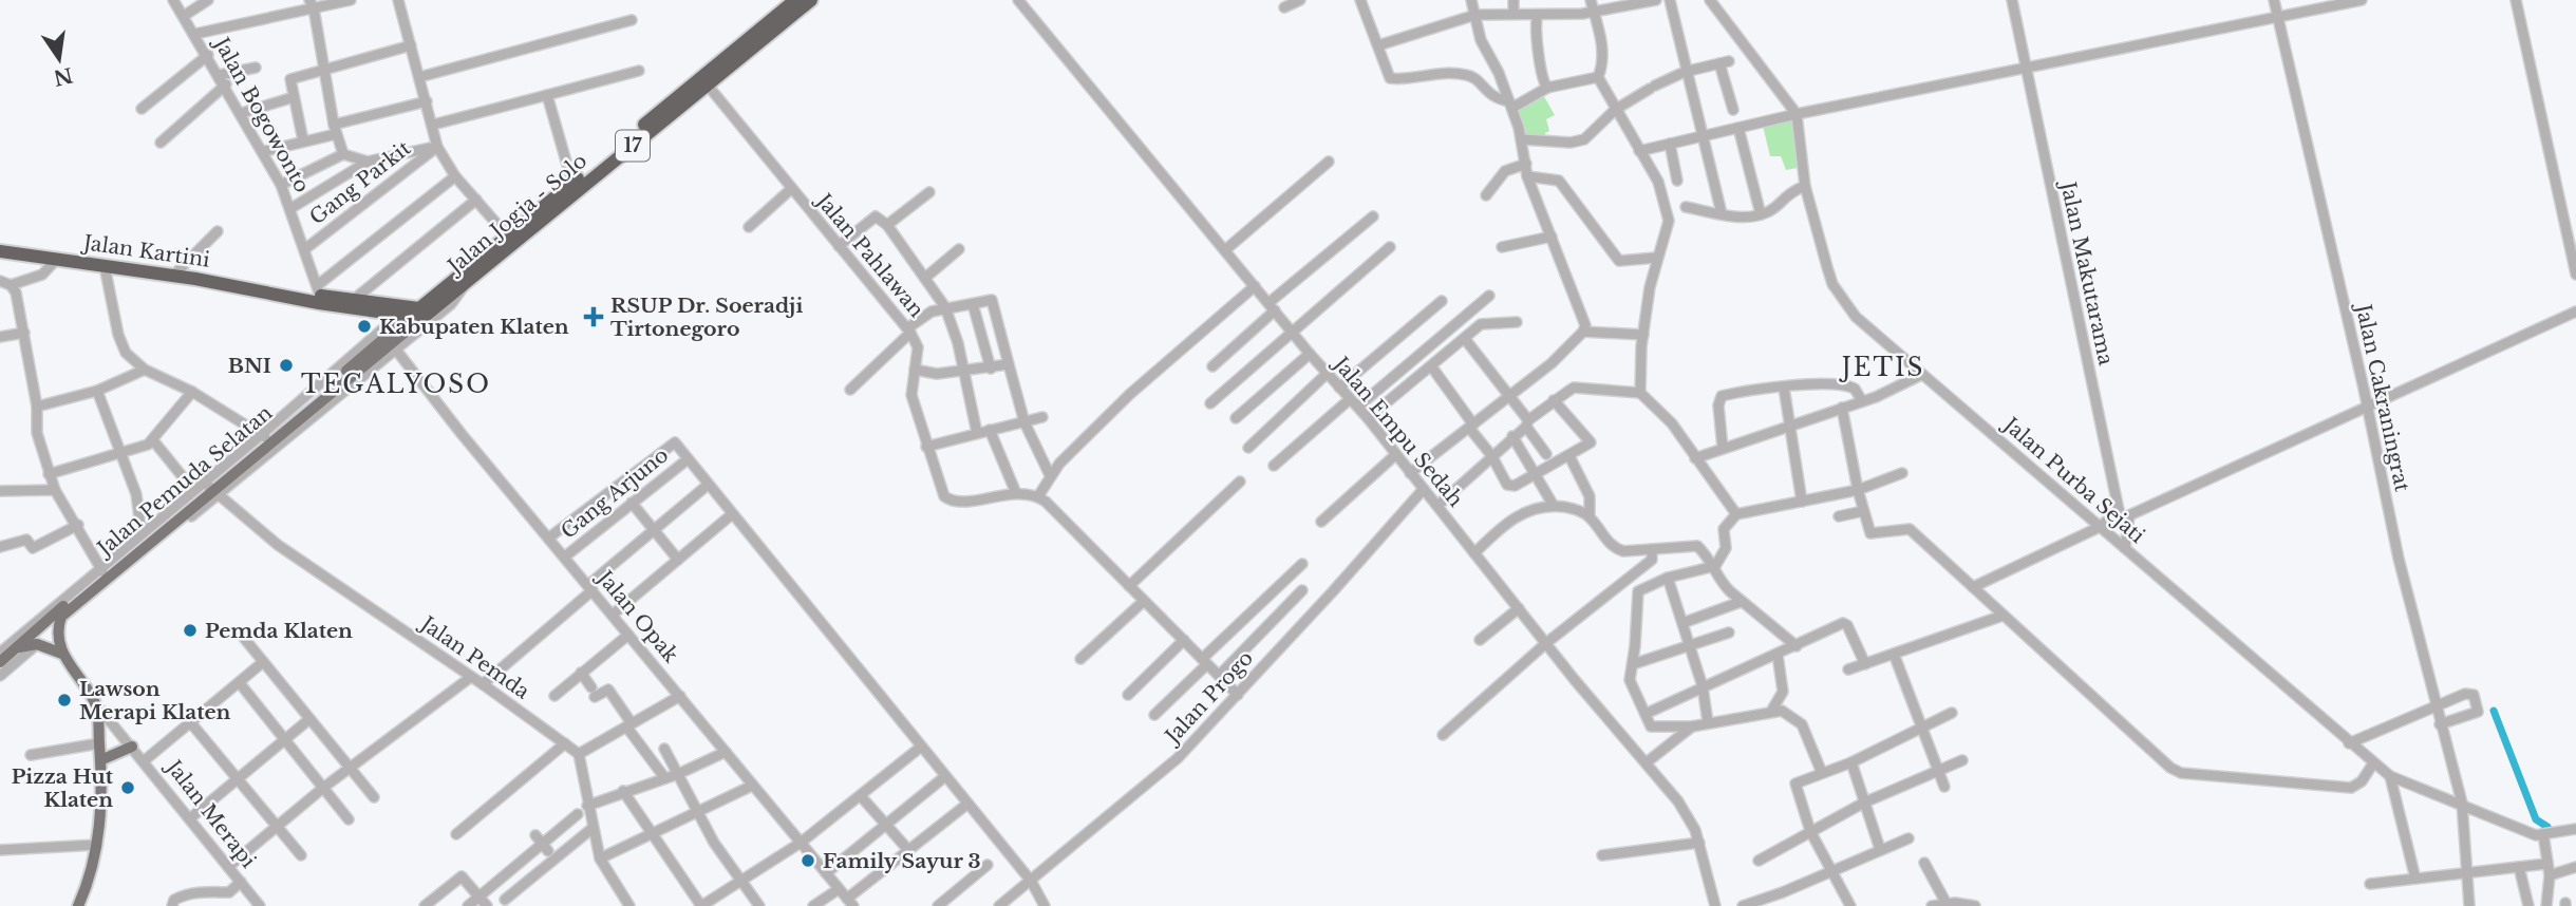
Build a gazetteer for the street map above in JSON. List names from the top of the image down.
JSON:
{
  "streets": {
    "highway": ["17", "Jalan Jogja - Solo", "Jalan Kartini"],
    "main road": ["Jalan Pemuda Selatan"],
    "street": [
      "Jalan Bogowonto",
      "Gang Parkit",
      "Jalan Pahlawan",
      "Jalan Makutarama",
      "Jalan Cakraningrat",
      "Jalan Empu Sedah",
      "Jalan Purba Sejati",
      "Gang Arjuno",
      "Jalan Opak",
      "Jalan Pemda",
      "Jalan Progo",
      "Jalan Merapi"
    ]
  },
  "crossings": [
    ["Jalan Bogowonto", "Gang Parkit"],
    ["Jalan Bogowonto", "Jalan Kartini"],
    ["Jalan Jogja - Solo", "Jalan Kartini"],
    ["Jalan Jogja - Solo", "Jalan Pahlawan"],
    ["Jalan Jogja - Solo", "Jalan Pemuda Selatan"],
    ["Jalan Kartini", "Jalan Pemuda Selatan"],
    ["Jalan Cakraningrat", "Jalan Purba Sejati"],
    ["Jalan Empu Sedah", "Jalan Progo"],
    ["Jalan Pemuda Selatan", "Jalan Opak"],
    ["Jalan Pemuda Selatan", "Jalan Pemda"],
    ["Gang Arjuno", "Jalan Opak"]
  ],
  "districts": ["JETIS", "TEGALYOSO"],
  "places": {
    "health": ["RSUP Dr. Soeradji Tirtonegoro"],
    "other": [
      "Kabupaten Klaten",
      "BNI",
      "Pemda Klaten",
      "Lawson Merapi Klaten",
      "Pizza Hut Klaten",
      "Family Sayur 3"
    ]
  },
  "north": "bottom"
}
